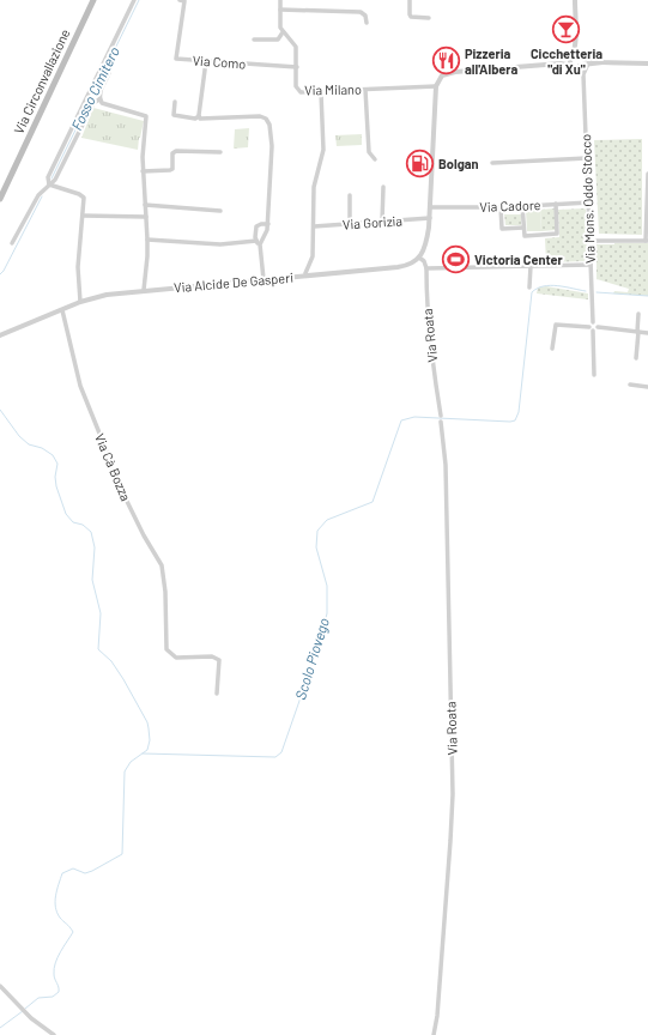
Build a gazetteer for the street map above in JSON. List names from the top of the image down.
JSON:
{
  "streets": {
    "main road": ["Via Circonvallazione"],
    "street": [
      "Via Como",
      "Via Milano",
      "Via Mons. Oddo Stocco",
      "Via Cadore",
      "Via Gorizia",
      "Via Alcide De Gasperi",
      "Via Roata",
      "Via Cà Bozza"
    ]
  },
  "crossings": [
    ["Via Como", "Via Milano"],
    ["Via Mons. Oddo Stocco", "Via Cadore"],
    ["Via Alcide De Gasperi", "Via Cà Bozza"]
  ],
  "water": ["Fosso Cimitero", "Scolo Piovego"],
  "places": {
    "bar": ["Cicchetteria \"di Xu\""],
    "restaurant": ["Pizzeria all'Albera"],
    "fuel station": ["Bolgan"],
    "sports": ["Victoria Center"]
  }
}
